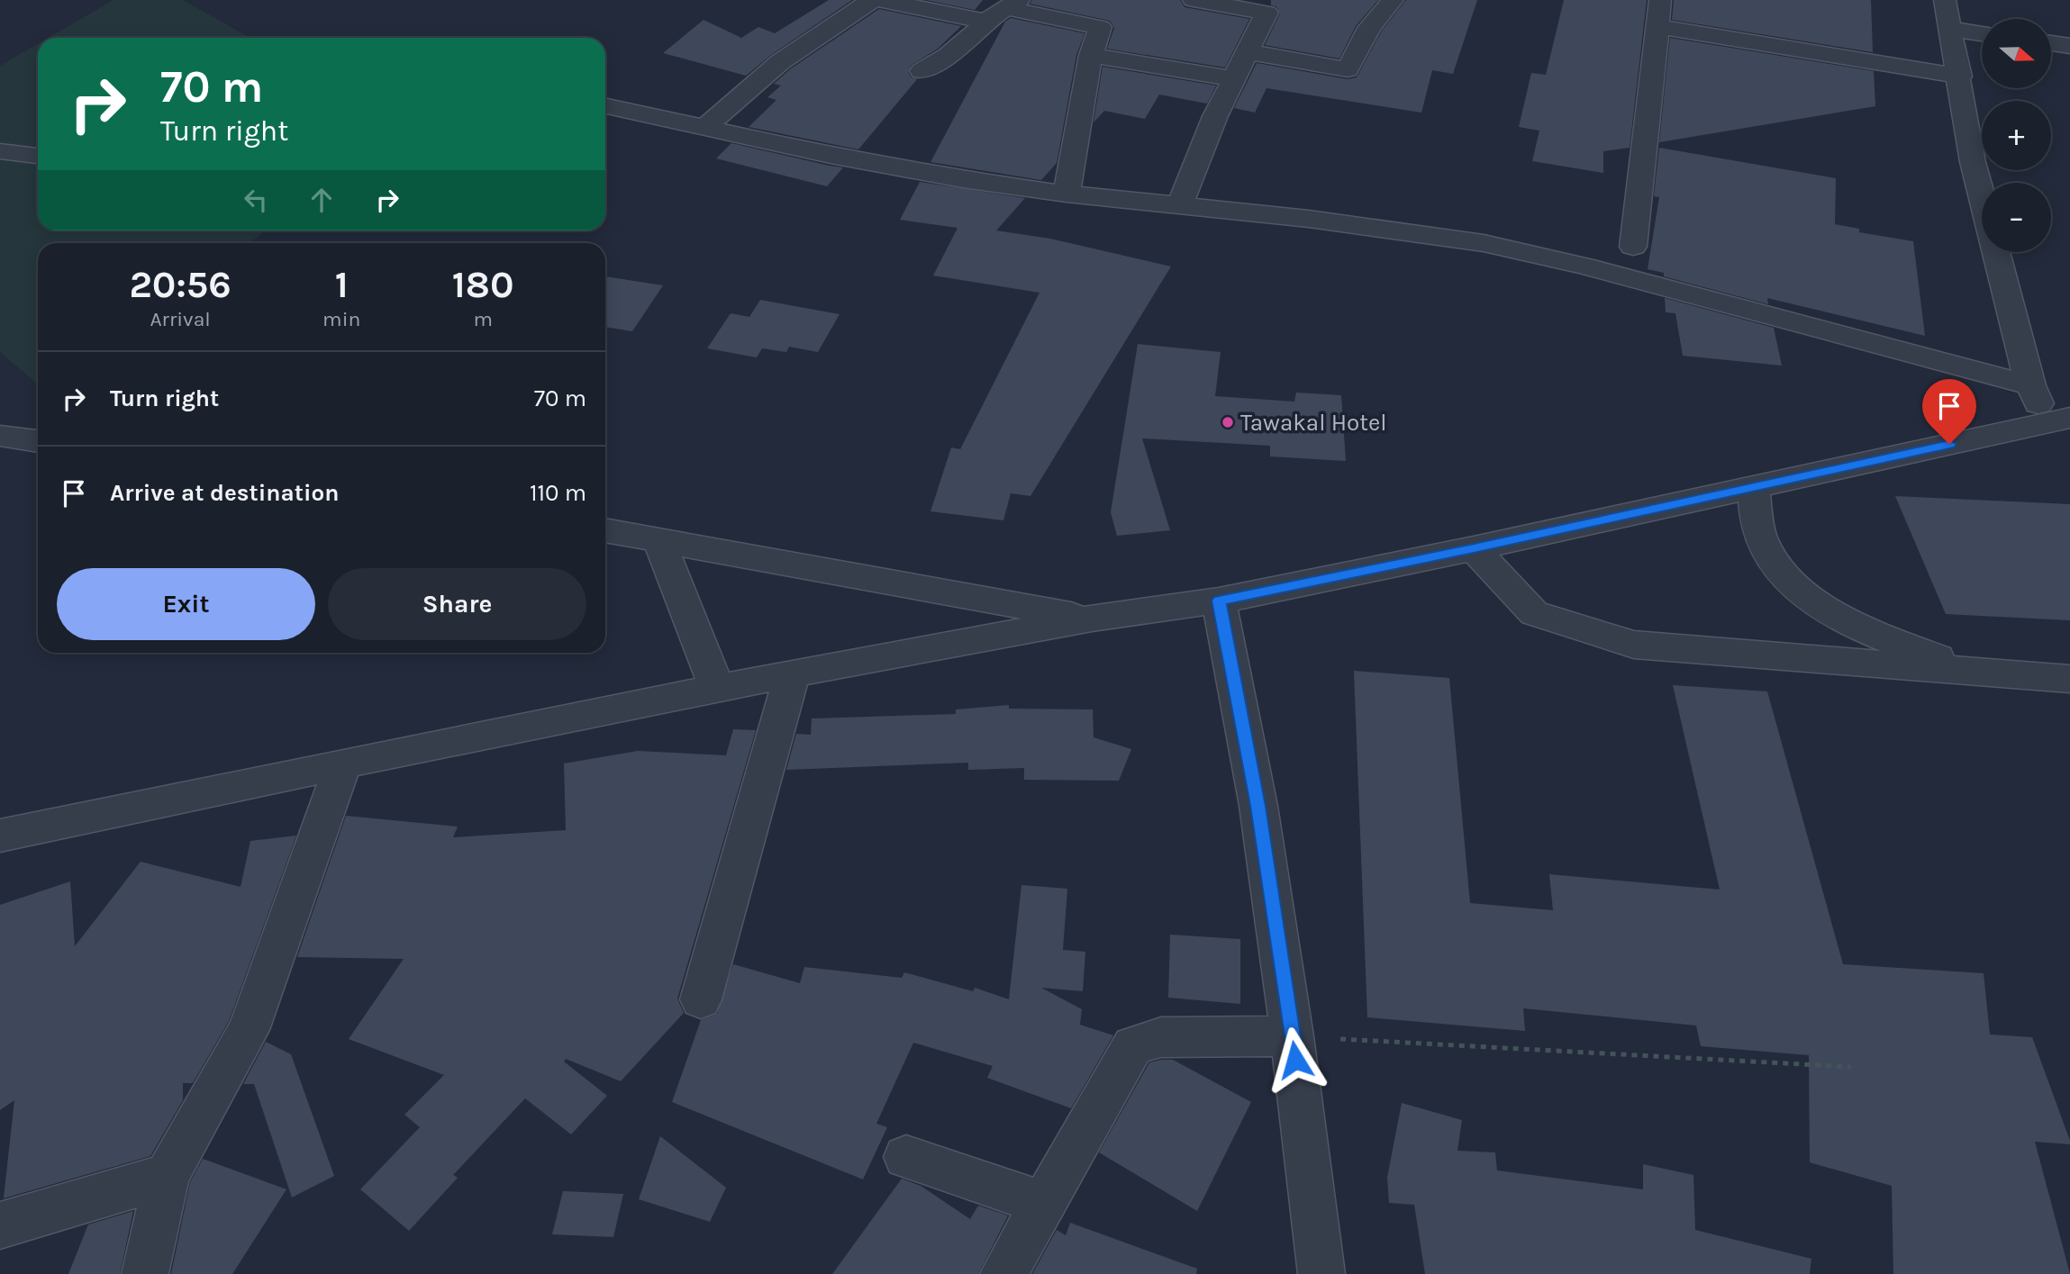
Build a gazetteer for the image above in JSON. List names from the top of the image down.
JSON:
{
  "places": ["Tawakal Hotel"],
  "north": "right",
  "page": {
    "map_buttons": ["+", "−"],
    "turn": ["70 m", "Turn right"],
    "eta": [
      "20:56",
      "Arrival",
      "1",
      "min",
      "180",
      "m"
    ],
    "list": [
      {
        "name": "Turn right",
        "value": "70 m"
      },
      {
        "name": "Arrive at destination",
        "value": "110 m"
      }
    ],
    "buttons": ["Exit", "Share"]
  }
}
